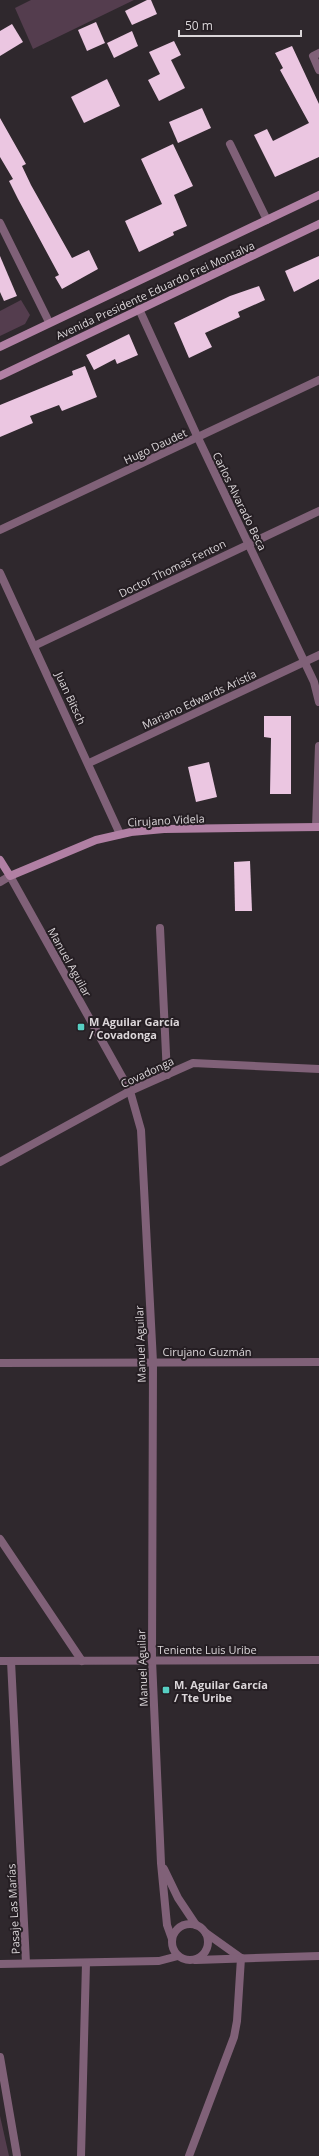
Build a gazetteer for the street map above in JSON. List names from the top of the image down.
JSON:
{
  "streets": {
    "main road": ["Avenida Presidente Eduardo Frei Montalva", "Cirujano Videla", "Manuel Aguilar"],
    "street": [
      "Hugo Daudet",
      "Carlos Alvarado Beca",
      "Doctor Thomas Fenton",
      "Juan Bitsch",
      "Mariano Edwards Aristía",
      "Covadonga",
      "Cirujano Guzmán",
      "Teniente Luis Uribe",
      "Pasaje Las Marías"
    ]
  },
  "crossings": [
    ["Avenida Presidente Eduardo Frei Montalva", "Carlos Alvarado Beca"],
    ["Hugo Daudet", "Carlos Alvarado Beca"],
    ["Carlos Alvarado Beca", "Doctor Thomas Fenton"],
    ["Carlos Alvarado Beca", "Mariano Edwards Aristía"],
    ["Doctor Thomas Fenton", "Juan Bitsch"],
    ["Juan Bitsch", "Mariano Edwards Aristía"],
    ["Juan Bitsch", "Cirujano Videla"],
    ["Cirujano Videla", "Manuel Aguilar"],
    ["Manuel Aguilar", "Covadonga"],
    ["Manuel Aguilar", "Cirujano Guzmán"],
    ["Manuel Aguilar", "Teniente Luis Uribe"],
    ["Teniente Luis Uribe", "Pasaje Las Marías"]
  ],
  "places": {
    "transit": ["M Aguilar García / Covadonga", "M. Aguilar García / Tte Uribe"]
  },
  "scale_bar": "50 m"
}
